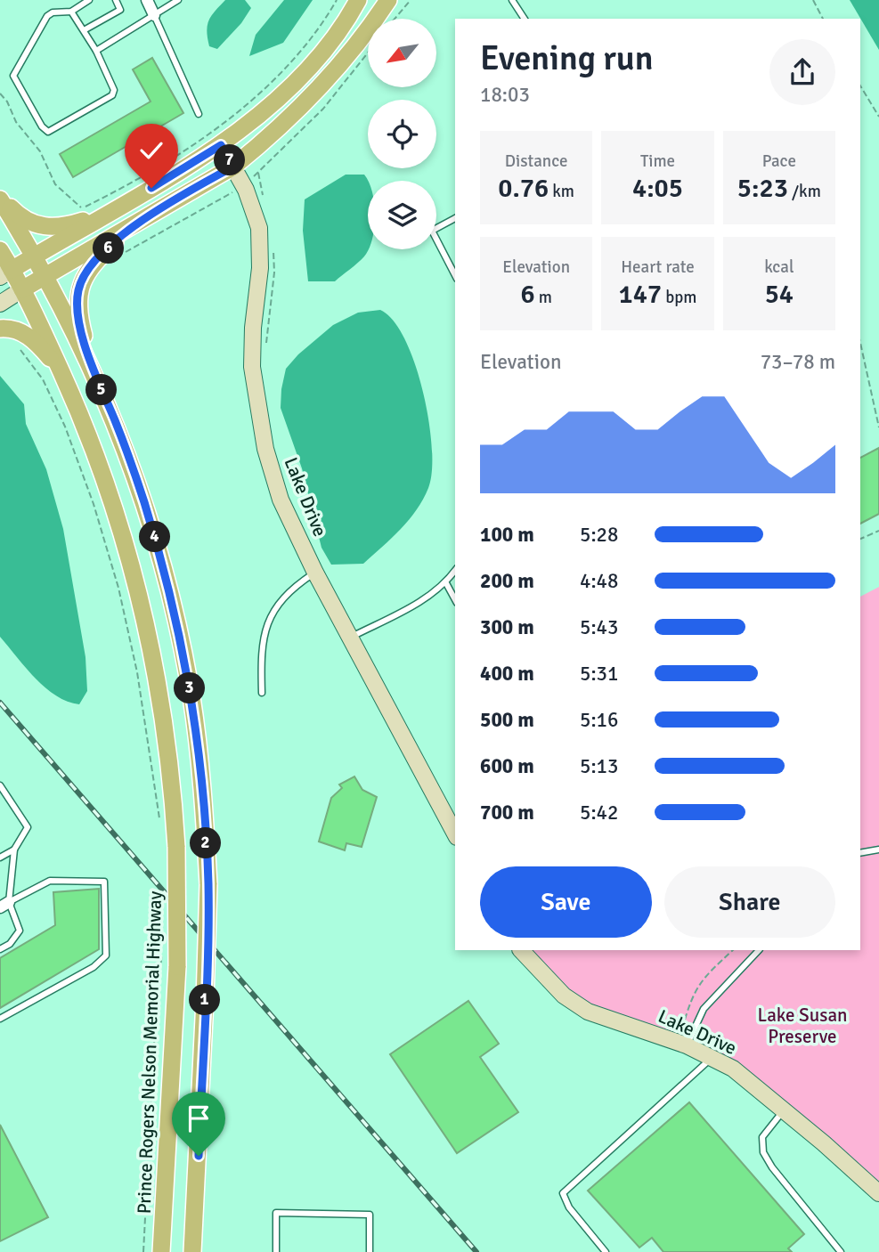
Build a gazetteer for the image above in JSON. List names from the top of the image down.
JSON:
{
  "streets": {
    "main road": ["Prince Rogers Nelson Memorial Highway"],
    "street": ["Lake Drive"]
  },
  "parks": ["Lake Susan Preserve"],
  "north": "bottom left",
  "page": {
    "heading": ["Evening run", "18:03"],
    "stats": [
      ["Distance", "0.76 km"],
      ["Time", "4:05"],
      ["Pace", "5:23 /km"],
      ["Elevation", "6 m"],
      ["Heart rate", "147 bpm"],
      ["kcal", "54"]
    ],
    "pins": [
      "7",
      "6",
      "5",
      "4",
      "3",
      "2",
      "1"
    ],
    "chart": ["Elevation", "73–78 m"],
    "list": [
      {
        "name": "100 m",
        "note": "5:28"
      },
      {
        "name": "200 m",
        "note": "4:48"
      },
      {
        "name": "300 m",
        "note": "5:43"
      },
      {
        "name": "400 m",
        "note": "5:31"
      },
      {
        "name": "500 m",
        "note": "5:16"
      },
      {
        "name": "600 m",
        "note": "5:13"
      },
      {
        "name": "700 m",
        "note": "5:42"
      }
    ],
    "buttons": ["Save", "Share"]
  }
}
